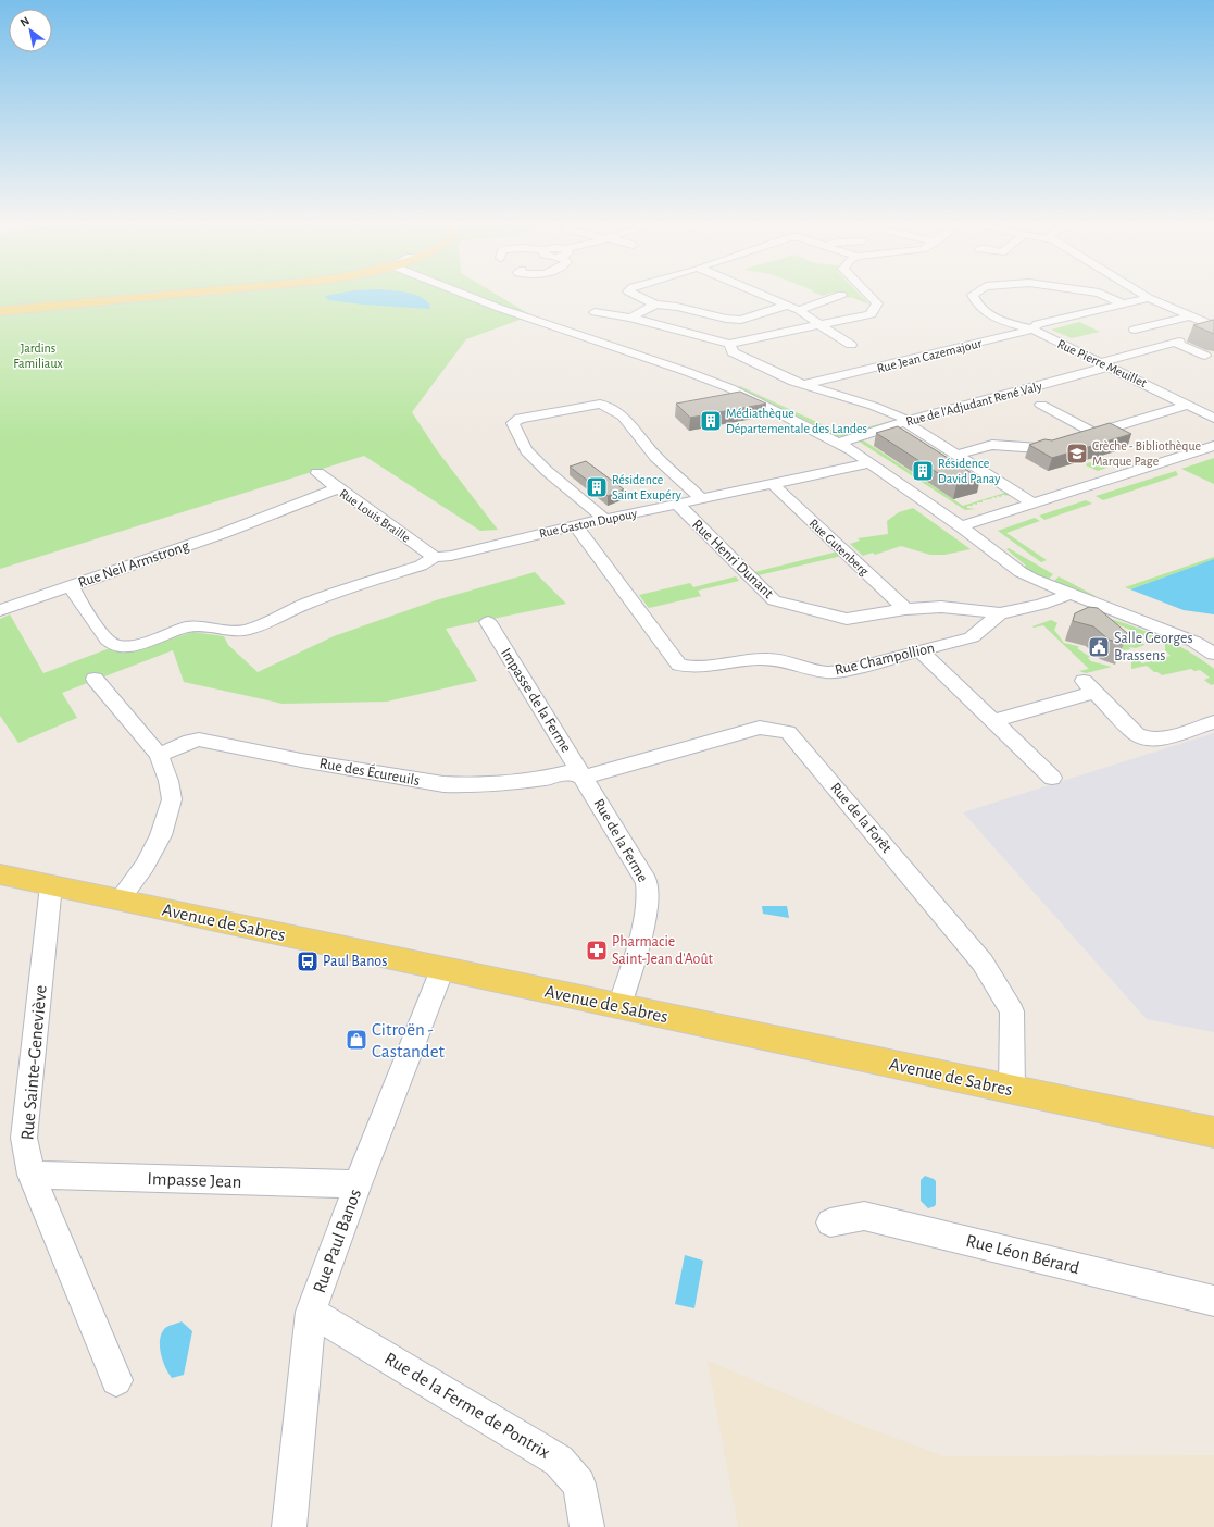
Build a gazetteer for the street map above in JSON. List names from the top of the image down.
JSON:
{
  "streets": {
    "main road": ["Avenue de Sabres"],
    "street": [
      "Rue Jean Cazemajour",
      "Rue Pierre Meuillet",
      "Rue de l'Adjudant René Valy",
      "Rue Louis Braille",
      "Rue Gaston Dupouy",
      "Rue Gutenberg",
      "Rue Henri Dunant",
      "Rue Neil Armstrong",
      "Rue Champollion",
      "Impasse de la Ferme",
      "Rue des Écureuils",
      "Rue de la Forêt",
      "Rue de la Ferme",
      "Rue Sainte-Geneviève",
      "Impasse Jean",
      "Rue Paul Banos",
      "Rue Léon Bérard",
      "Rue de la Ferme de Pontrix"
    ]
  },
  "crossings": [
    ["Rue Jean Cazemajour", "Rue Pierre Meuillet"],
    ["Rue Pierre Meuillet", "Rue de l'Adjudant René Valy"],
    ["Rue Louis Braille", "Rue Gaston Dupouy"],
    ["Rue Louis Braille", "Rue Neil Armstrong"],
    ["Rue Gaston Dupouy", "Rue Gutenberg"],
    ["Rue Gaston Dupouy", "Rue Henri Dunant"],
    ["Rue Gaston Dupouy", "Rue Neil Armstrong"],
    ["Rue Gaston Dupouy", "Rue Champollion"],
    ["Rue Gutenberg", "Rue Henri Dunant"],
    ["Rue Henri Dunant", "Rue Champollion"],
    ["Impasse de la Ferme", "Rue des Écureuils"],
    ["Impasse de la Ferme", "Rue de la Forêt"],
    ["Impasse de la Ferme", "Rue de la Ferme"],
    ["Rue des Écureuils", "Rue de la Forêt"],
    ["Rue des Écureuils", "Rue de la Ferme"],
    ["Rue de la Forêt", "Rue de la Ferme"],
    ["Rue de la Forêt", "Avenue de Sabres"],
    ["Rue de la Ferme", "Avenue de Sabres"],
    ["Avenue de Sabres", "Rue Sainte-Geneviève"],
    ["Avenue de Sabres", "Rue Paul Banos"],
    ["Rue Sainte-Geneviève", "Impasse Jean"],
    ["Impasse Jean", "Rue Paul Banos"],
    ["Rue Paul Banos", "Rue de la Ferme de Pontrix"]
  ],
  "parks": ["Jardins Familiaux"],
  "places": {
    "building": ["Médiathèque Départementale des Landes", "Résidence David Panay", "Résidence Saint Exupéry"],
    "school or university": ["Crèche - Bibliothèque Marque Page"],
    "public building": ["Salle Georges Brassens"],
    "pharmacy": ["Pharmacie Saint-Jean d'Août"],
    "bus stop": ["Paul Banos"],
    "shop": ["Citroën - Castandet"]
  },
  "north": "top left"
}
